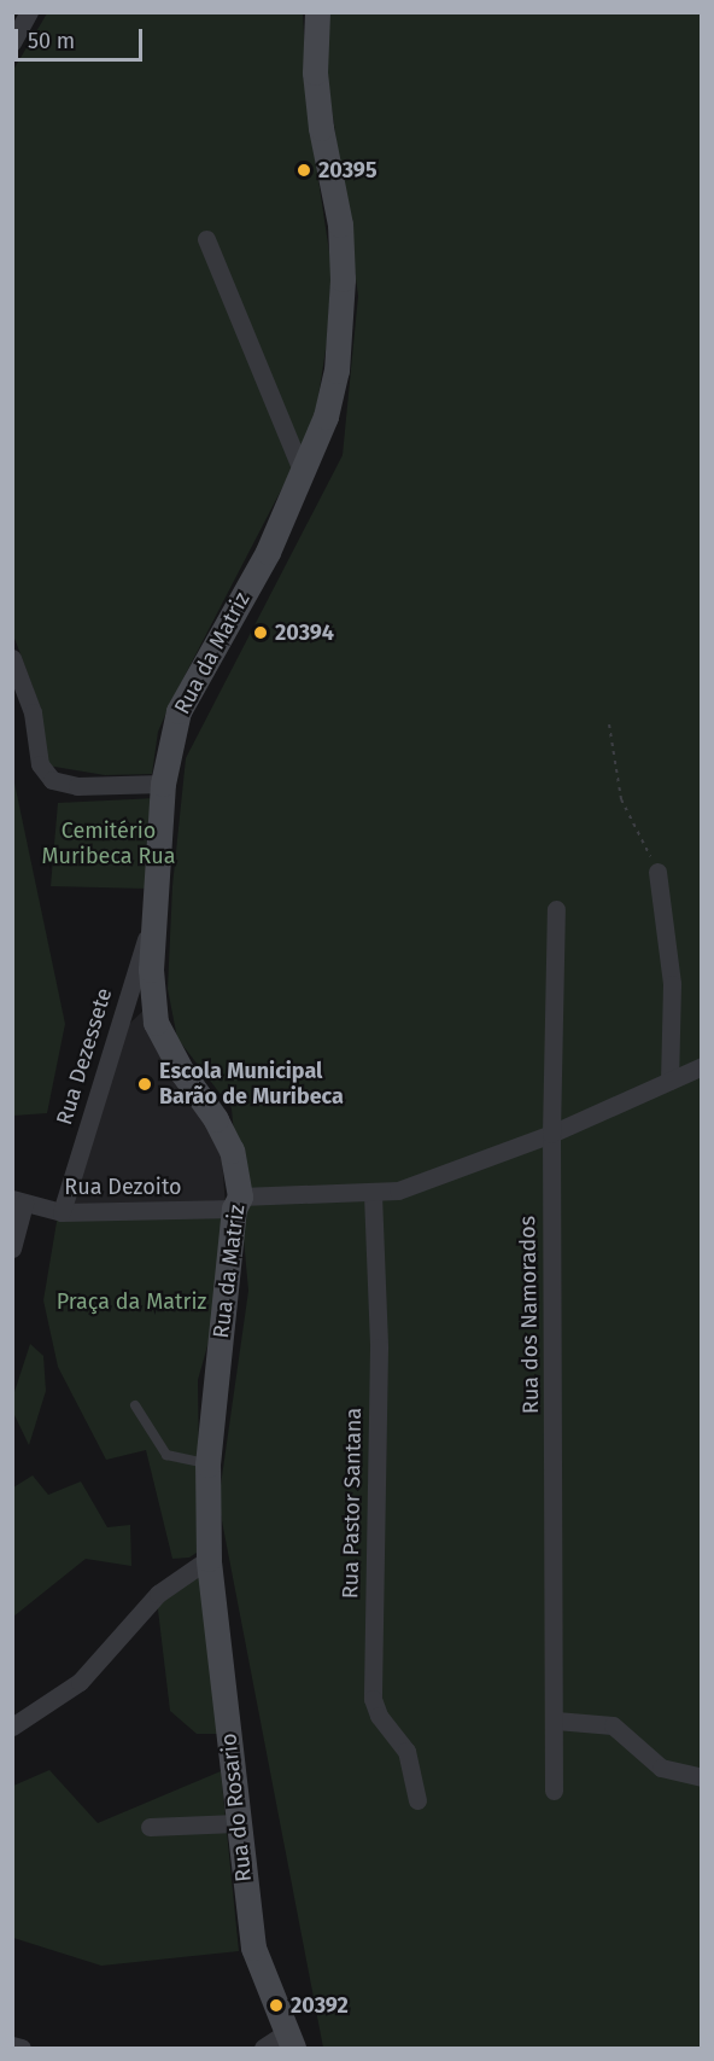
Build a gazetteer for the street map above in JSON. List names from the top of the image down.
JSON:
{
  "streets": {
    "street": [
      "Rua da Matriz",
      "Rua Dezessete",
      "Rua Dezoito",
      "Rua dos Namorados",
      "Rua Pastor Santana",
      "Rua do Rosario"
    ]
  },
  "crossings": [
    ["Rua da Matriz", "Rua Dezessete"],
    ["Rua da Matriz", "Rua Dezoito"],
    ["Rua da Matriz", "Rua do Rosario"],
    ["Rua Dezessete", "Rua Dezoito"]
  ],
  "parks": ["Cemitério Muribeca Rua", "Praça da Matriz"],
  "places": [
    "20395",
    "20394",
    "Escola Municipal Barão de Muribeca",
    "20392"
  ],
  "scale_bar": "50 m"
}
